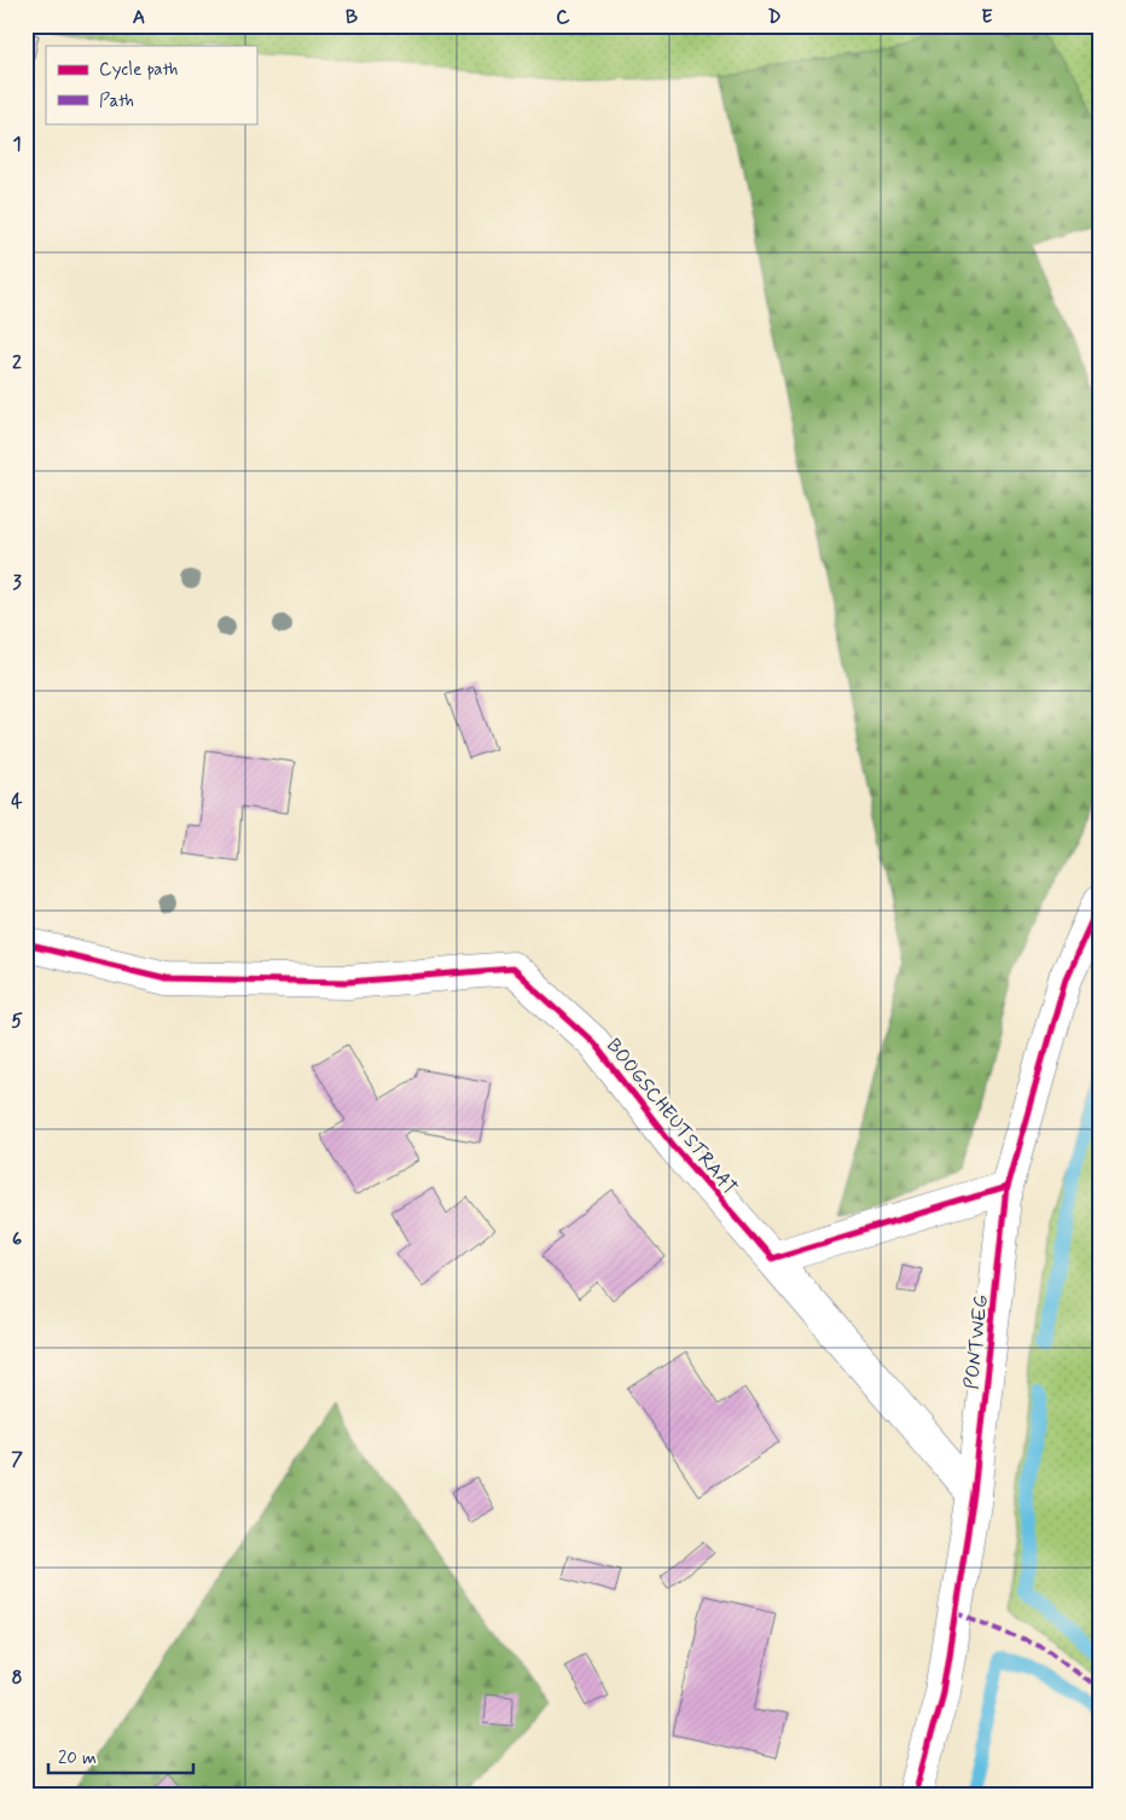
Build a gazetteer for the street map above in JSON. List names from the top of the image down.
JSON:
{
  "streets": {
    "street": ["BOOGSCHEUTSTRAAT", "PONTWEG"]
  },
  "crossings": [
    ["BOOGSCHEUTSTRAAT", "PONTWEG"]
  ],
  "legend": ["Cycle path", "Path"],
  "scale_bar": "20 m",
  "grid": {
    "columns": [
      "A",
      "B",
      "C",
      "D",
      "E"
    ],
    "rows": [
      "1",
      "2",
      "3",
      "4",
      "5",
      "6",
      "7",
      "8"
    ]
  }
}
